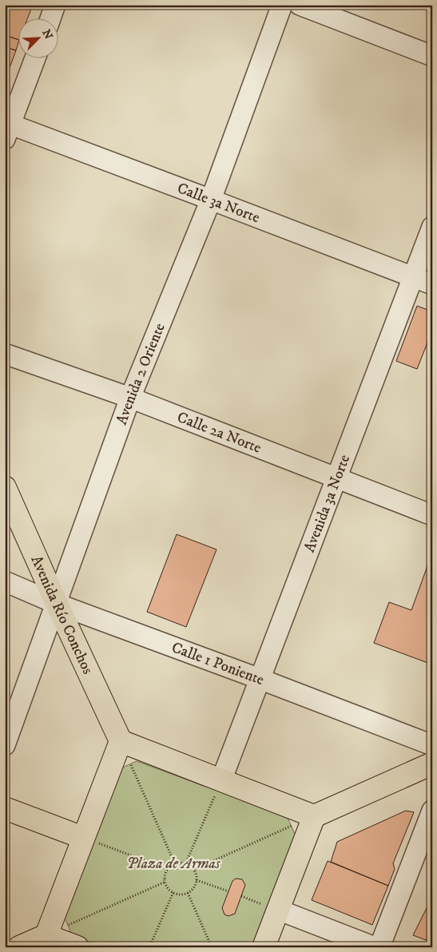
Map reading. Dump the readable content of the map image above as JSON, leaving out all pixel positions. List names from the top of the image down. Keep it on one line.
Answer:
{"streets":{"main road":["Avenida Río Conchos"],"street":["Calle 3a Norte","Avenida 2 Oriente","Calle 2a Norte","Avenida 3a Norte","Calle 1 Poniente"]},"crossings":[["Calle 3a Norte","Avenida 2 Oriente"],["Calle 3a Norte","Avenida 3a Norte"],["Avenida 2 Oriente","Calle 2a Norte"],["Avenida 2 Oriente","Avenida Río Conchos"],["Avenida 2 Oriente","Calle 1 Poniente"],["Calle 2a Norte","Avenida 3a Norte"],["Avenida 3a Norte","Calle 1 Poniente"],["Avenida Río Conchos","Calle 1 Poniente"]],"parks":["Plaza de Armas"],"north":"top right"}
